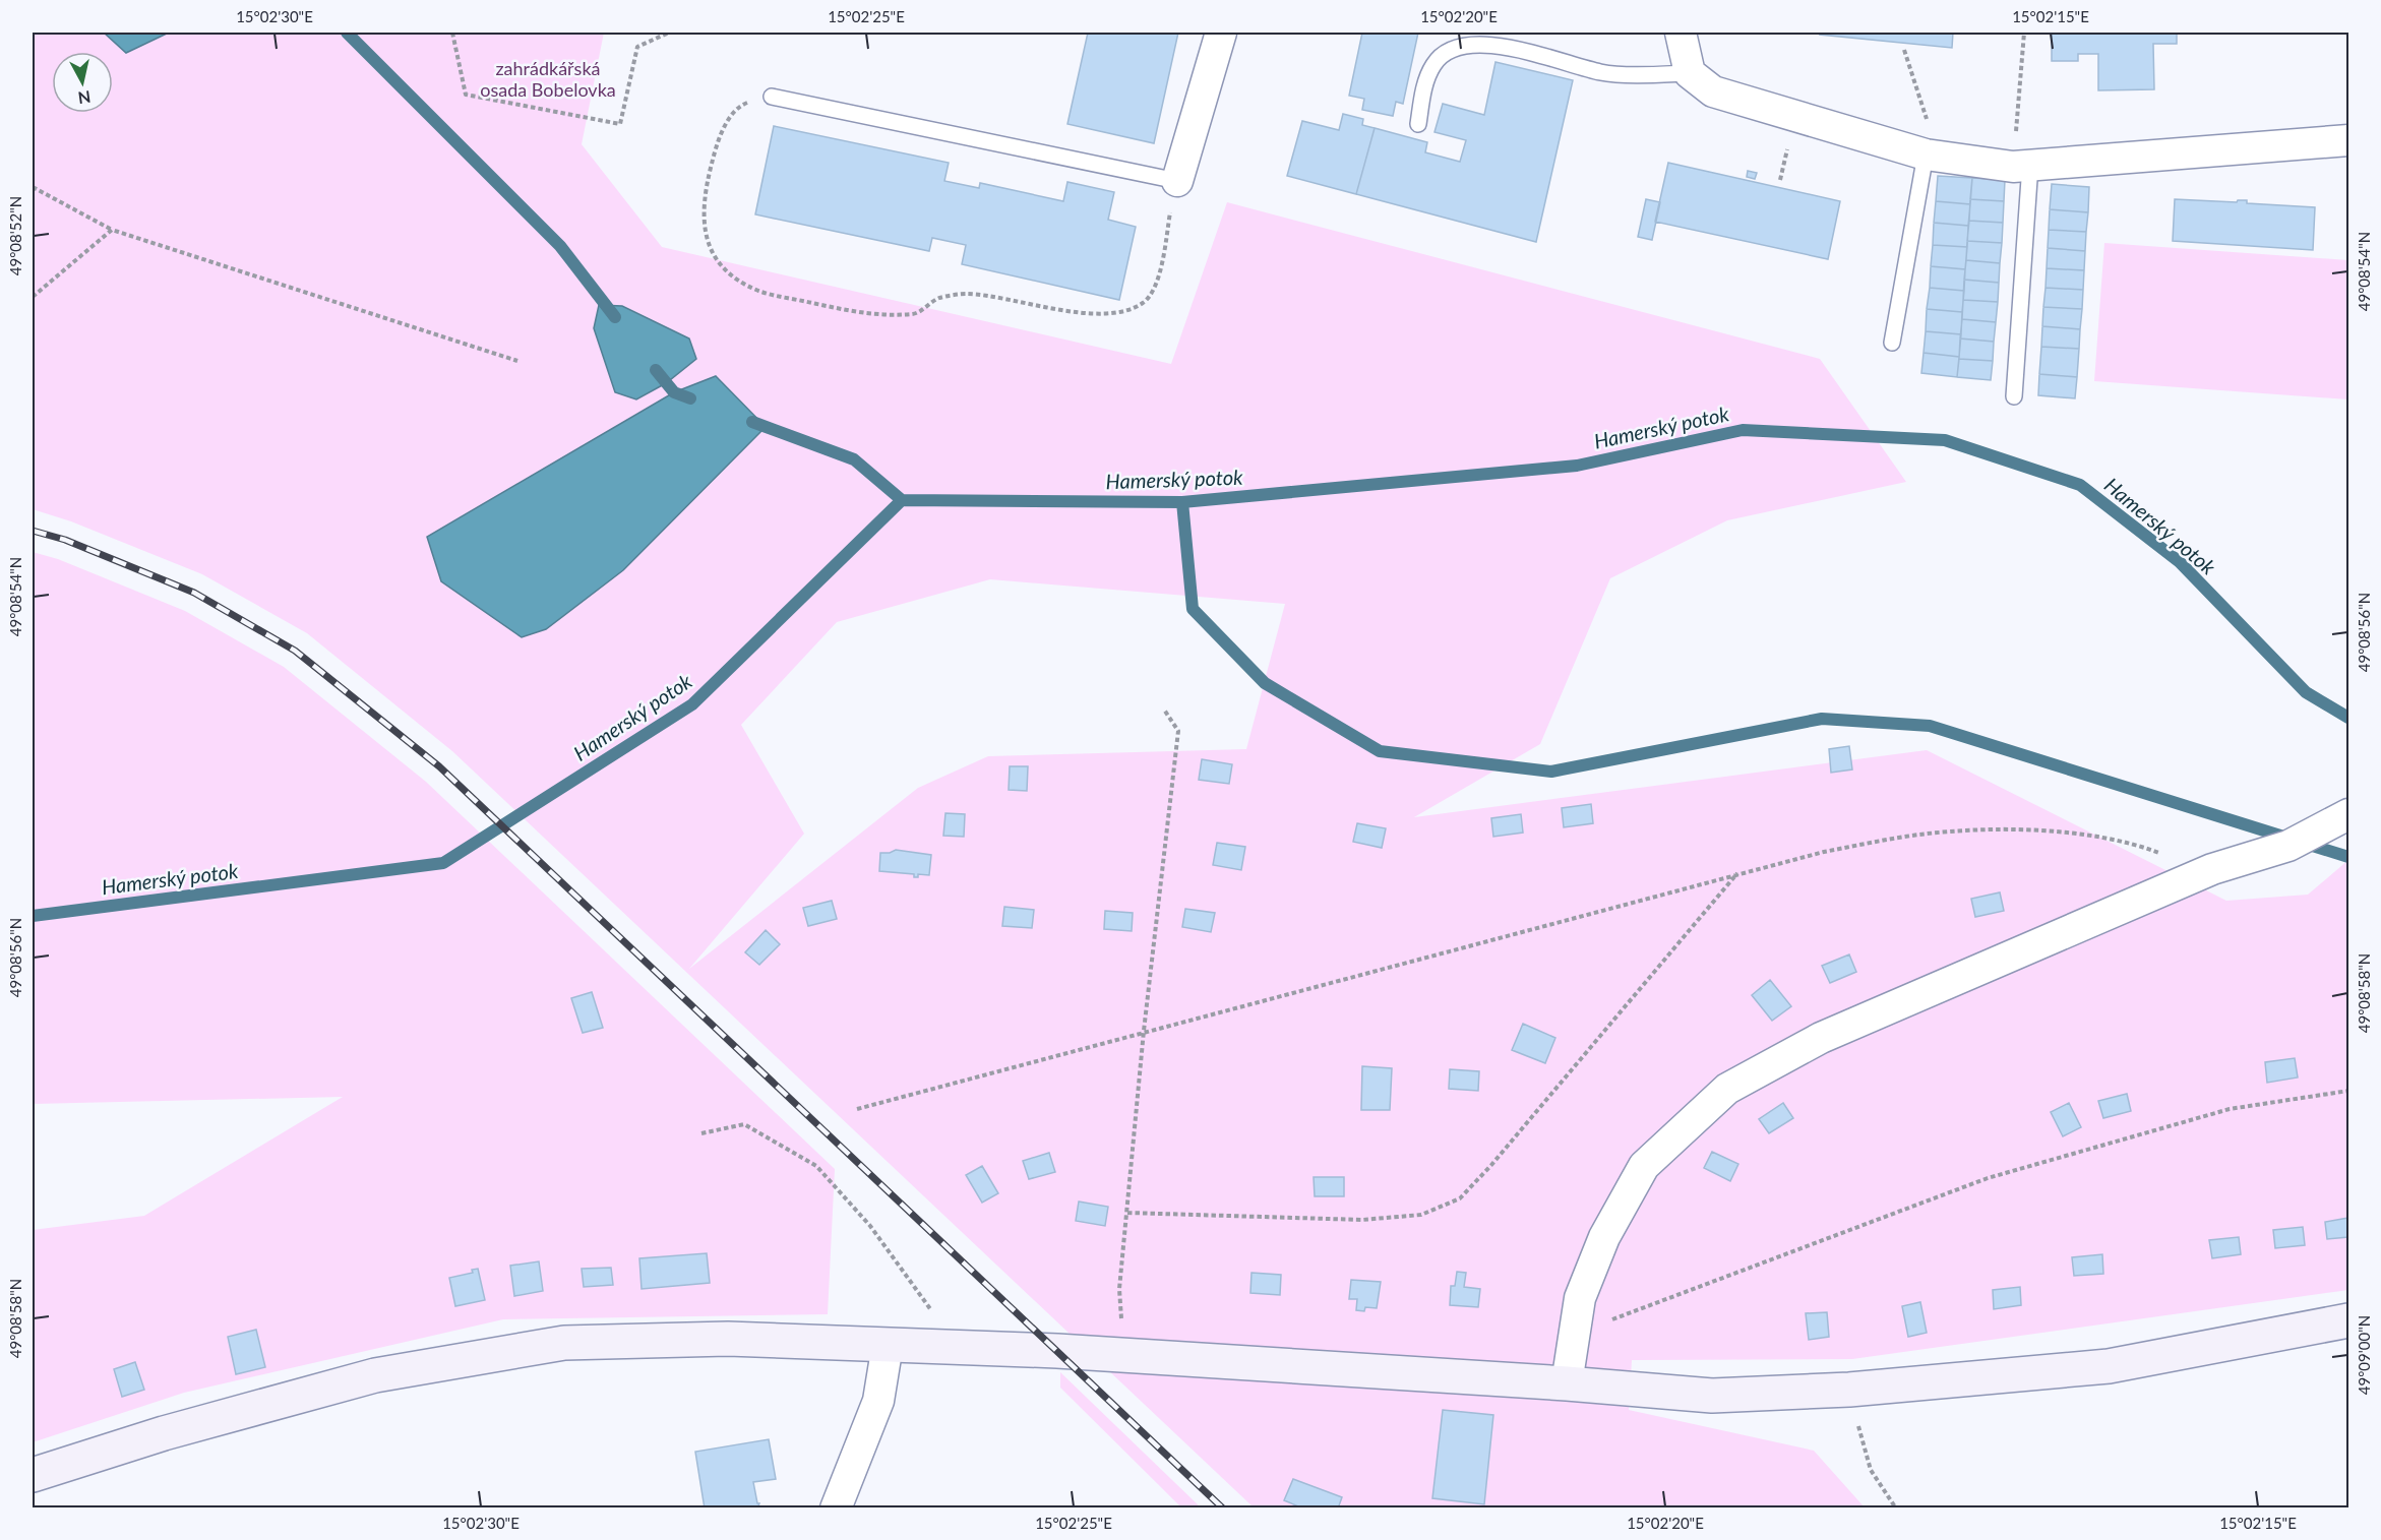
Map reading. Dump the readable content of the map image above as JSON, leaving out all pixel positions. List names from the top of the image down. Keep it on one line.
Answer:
{"water":["Hamerský potok"],"parks":["zahrádkářská osada Bobelovka"],"north":"bottom","coordinates":["15°02'30\"E","15°02'25\"E","15°02'20\"E","15°02'15\"E","49°08'52\"N","49°08'54\"N","49°08'56\"N","49°08'58\"N","49°09'00\"N"]}
